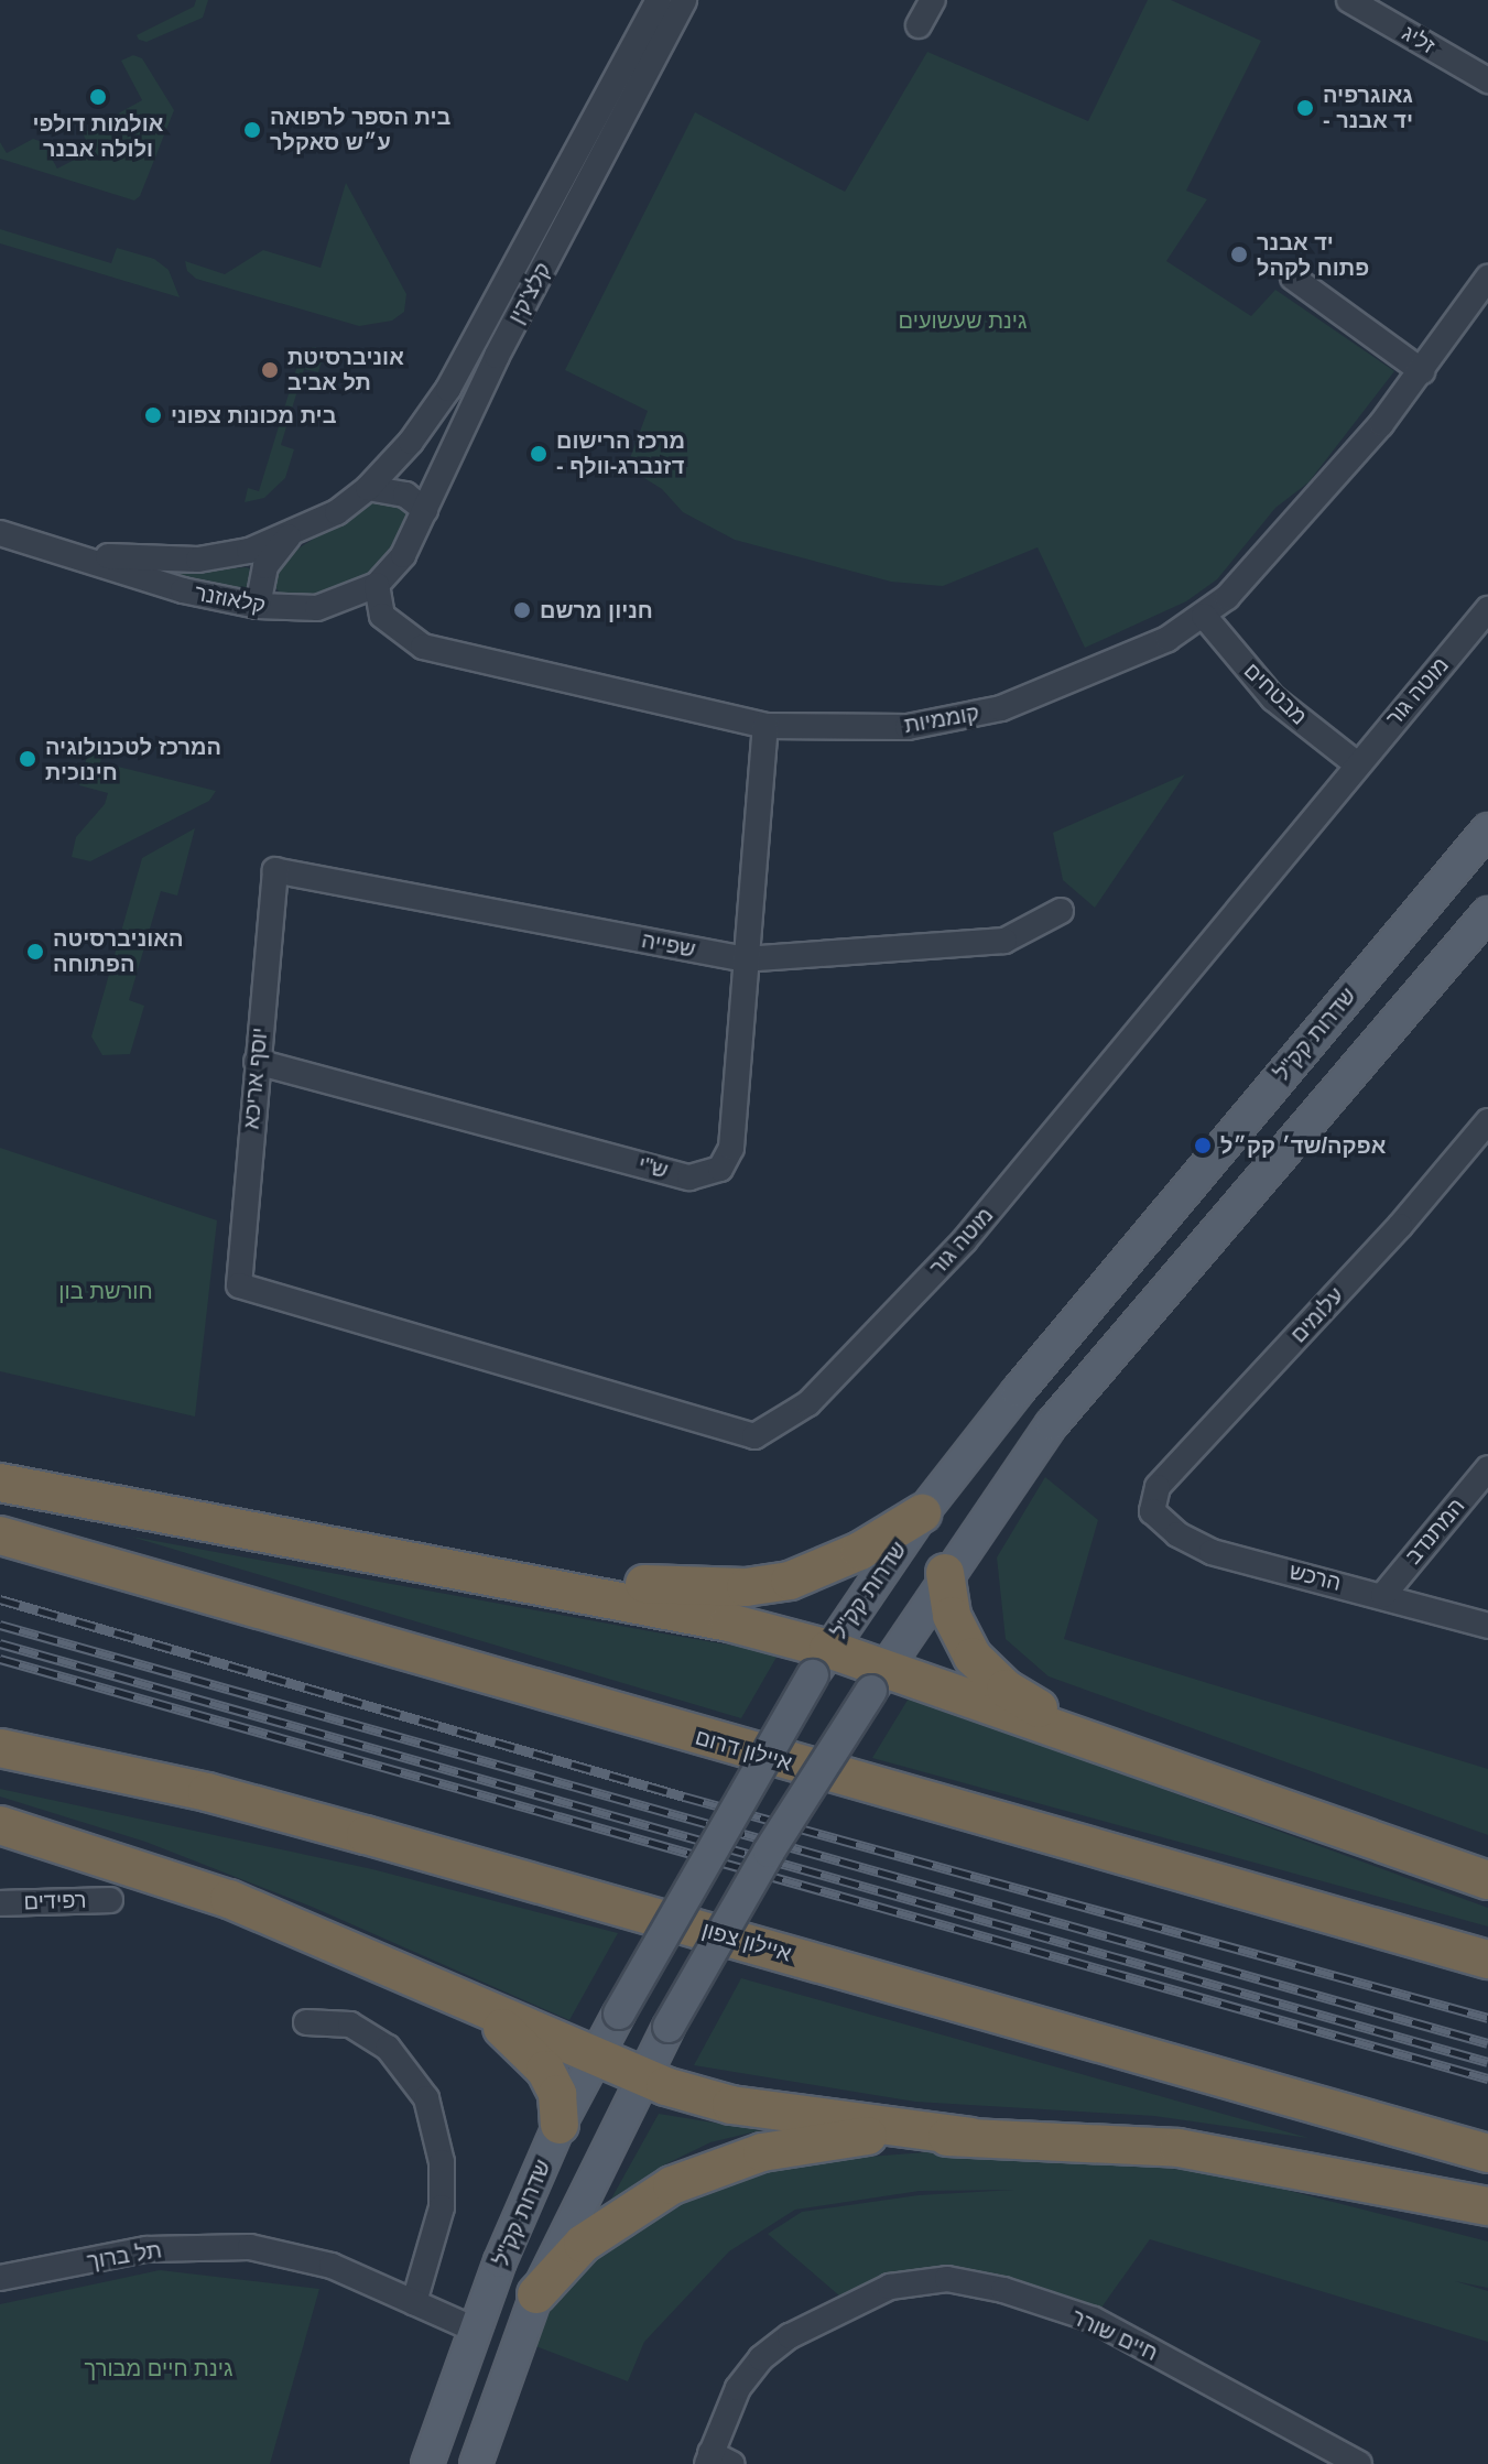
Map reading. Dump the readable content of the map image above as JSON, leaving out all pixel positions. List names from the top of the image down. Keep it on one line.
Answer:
{"streets":{"highway":["איילון דרום","איילון צפון"],"main road":["שדרות קק\"ל"],"street":["זליג","קלצ'קין","קלאוזנר","מוטה גור","מבטחים","קוממיות","שפייה","יוסף אריכא","ש\"י","עלומים","המתנדב","הרכש","רפידים","תל ברוך","חיים שורר"]},"crossings":[["קלצ'קין","קלאוזנר"],["קלצ'קין","קוממיות"],["קלאוזנר","קוממיות"],["מוטה גור","מבטחים"],["מוטה גור","יוסף אריכא"],["מבטחים","קוממיות"],["קוממיות","ש\"י"],["שפייה","יוסף אריכא"],["שפייה","ש\"י"],["שדרות קק\"ל","תל ברוך"],["יוסף אריכא","ש\"י"],["עלומים","הרכש"],["המתנדב","הרכש"]],"parks":["גינת שעשועים","חורשת בון","גינת חיים מבורך"],"places":["אולמות דולפי ולולה אבנר","גאוגרפיה - יד אבנר","בית הספר לרפואה ע״ש סאקלר","יד אבנר פתוח לקהל","אוניברסיטת תל אביב","בית מכונות צפוני","מרכז הרישום - דזנברג-וולף","חניון מרשם","המרכז לטכנולוגיה חינוכית","האוניברסיטה הפתוחה","אפקה/שד׳ קק״ל"]}
